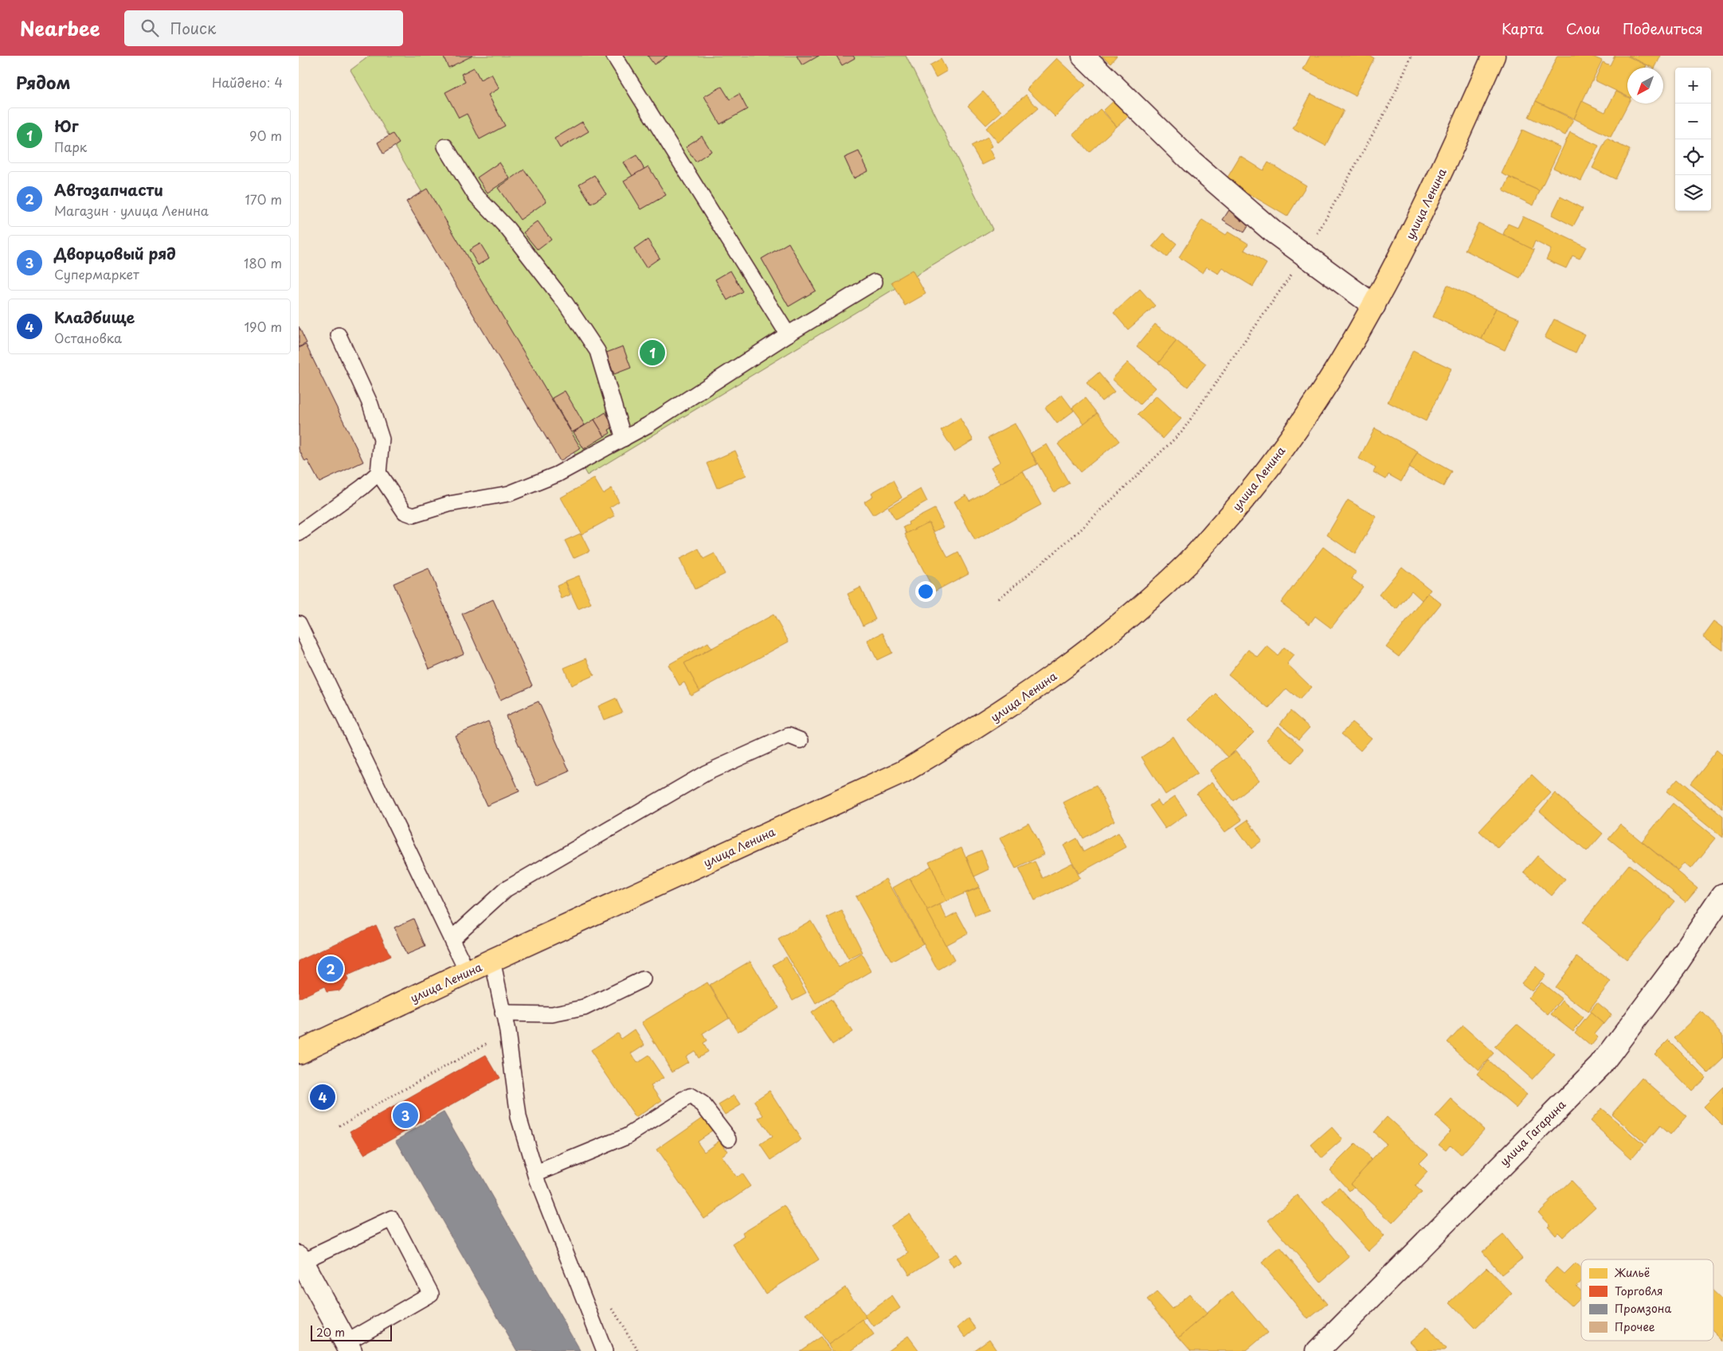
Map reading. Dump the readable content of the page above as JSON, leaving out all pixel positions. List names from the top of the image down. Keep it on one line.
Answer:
{"streets":{"main road":["улица Ленина"],"street":["улица Гагарина"]},"legend":["Жильё","Торговля","Промзона","Прочее"],"scale_bar":"20 m","north":"bottom left","page":{"header":"Nearbee","search":"Поиск","nav":["Карта","Слои","Поделиться"],"heading":["Рядом","Найдено: 4"],"map_buttons":["+","−"],"list":[{"mark":"1","name":"Юг","note":"Парк","value":"90 m"},{"mark":"2","name":"Автозапчасти","note":"Магазин · улица Ленина","value":"170 m"},{"mark":"3","name":"Дворцовый ряд","note":"Супермаркет","value":"180 m"},{"mark":"4","name":"Кладбище","note":"Остановка","value":"190 m"}],"pins":["1","2","4","3"],"scale":"20 m"}}
